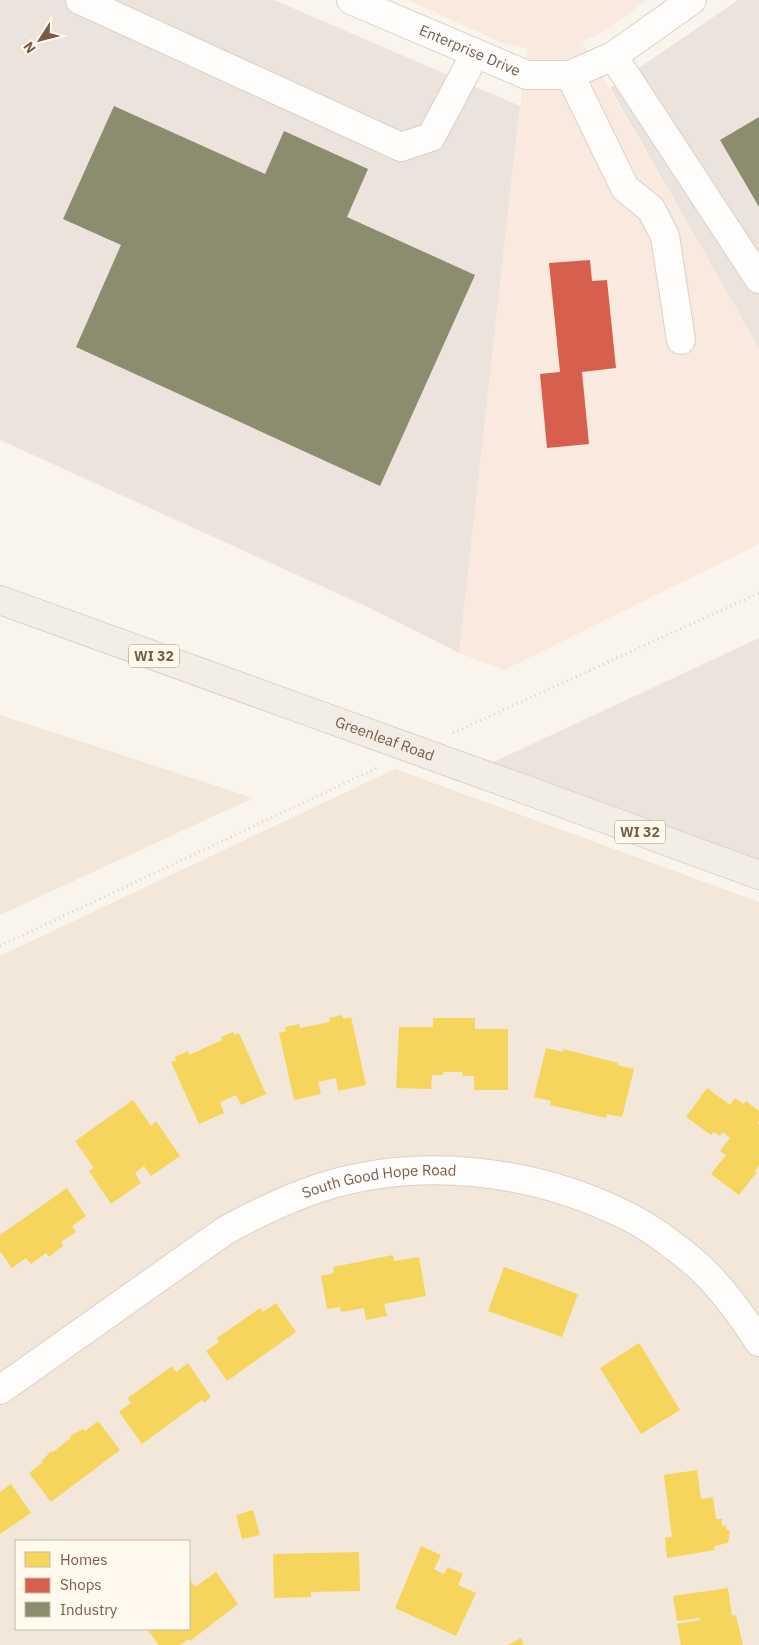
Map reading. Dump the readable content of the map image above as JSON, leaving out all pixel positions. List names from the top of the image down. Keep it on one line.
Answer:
{"streets":{"main road":["WI 32","Greenleaf Road"],"street":["Enterprise Drive","South Good Hope Road"]},"legend":["Homes","Shops","Industry"],"north":"bottom left"}
